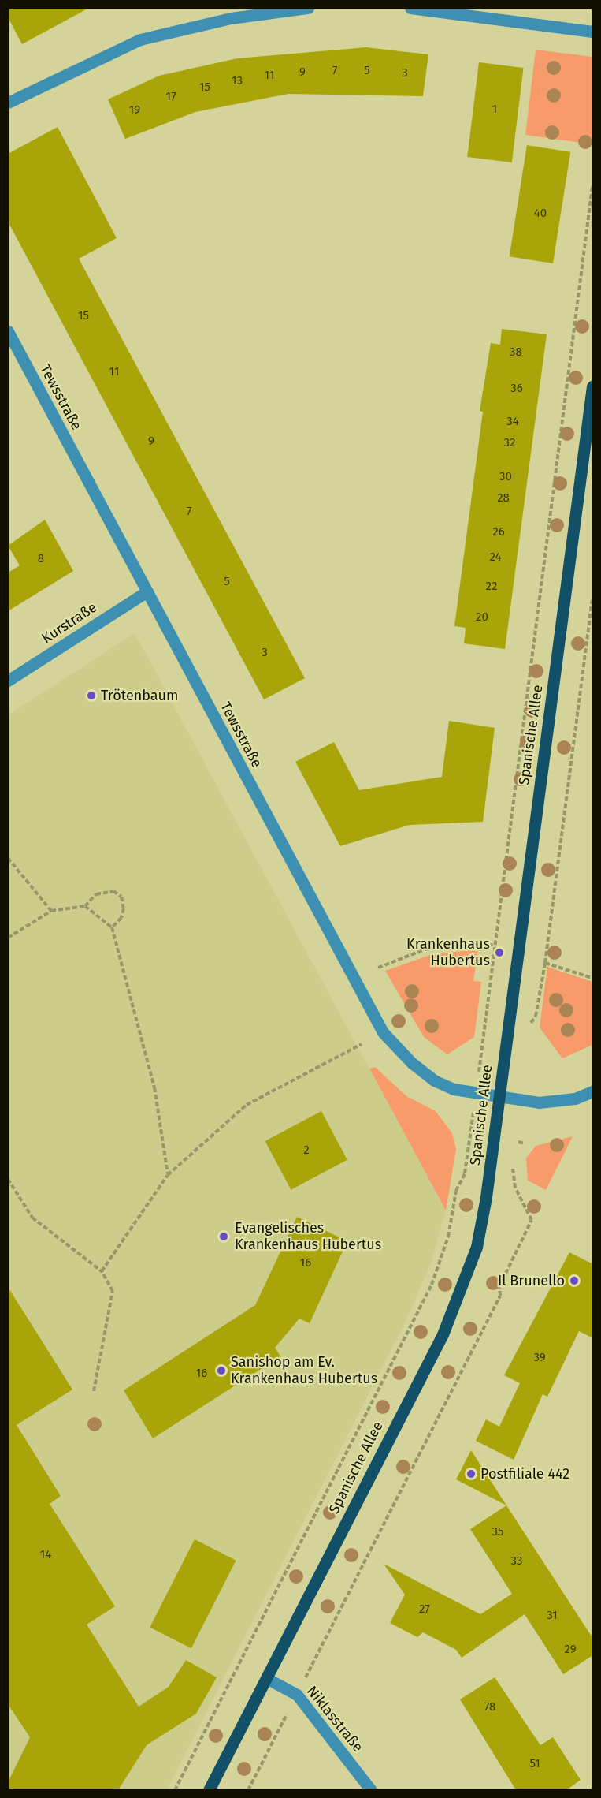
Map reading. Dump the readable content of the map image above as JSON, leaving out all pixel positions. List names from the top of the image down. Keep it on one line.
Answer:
{"streets":{"main road":["Spanische Allee"],"street":["Tewsstraße","Kurstraße","Niklasstraße"]},"crossings":[["Tewsstraße","Kurstraße"],["Tewsstraße","Spanische Allee"],["Spanische Allee","Niklasstraße"]],"places":["Trötenbaum","Krankenhaus Hubertus","Evangelisches Krankenhaus Hubertus","Il Brunello","Sanishop am Ev. Krankenhaus Hubertus","Postfiliale 442"],"house_numbers":["7","5","9","3","11","13","15","17","1","19","40","15","38","11","36","34","9","32","30","28","7","26","24","8","5","22","20","3","2","16","39","16","35","14","33","27","31","29","78","51"]}
